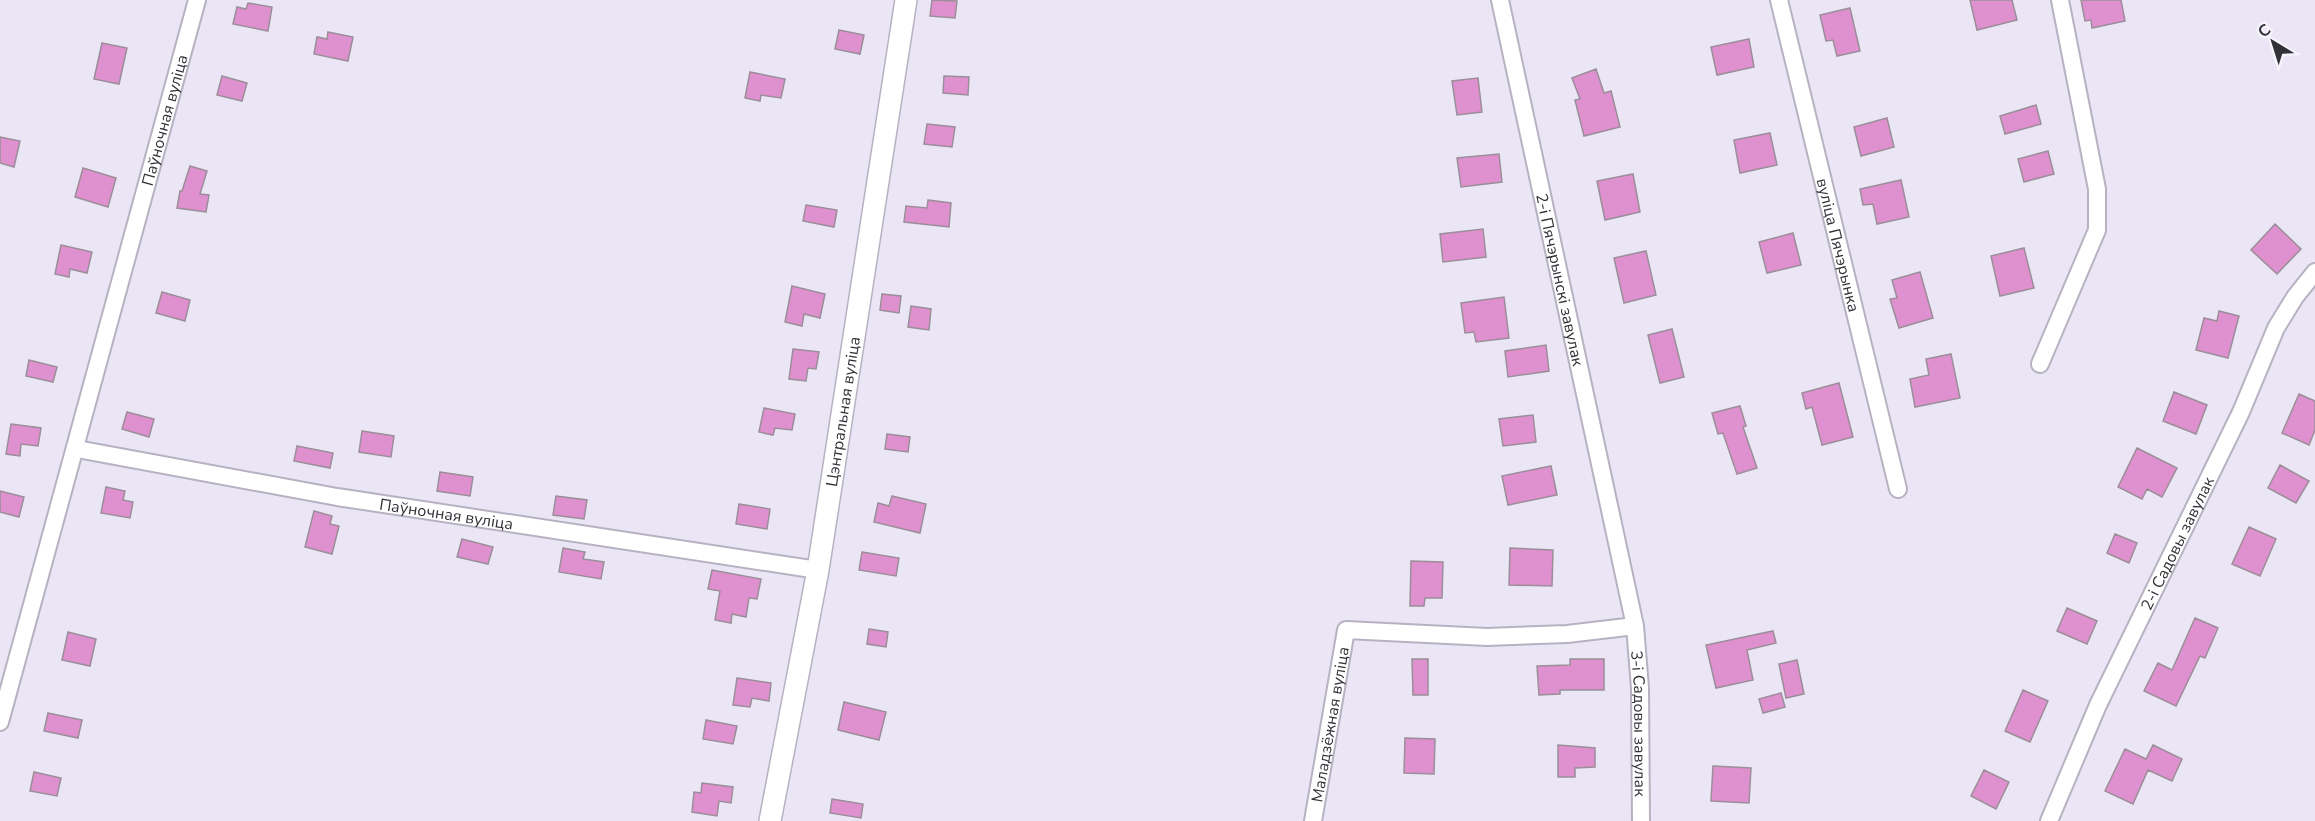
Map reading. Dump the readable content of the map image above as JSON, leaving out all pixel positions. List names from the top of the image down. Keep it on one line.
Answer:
{"streets":{"street":["Паўночная вуліца","вуліца Пячэрынка","2-і Пячэрынскі завулак","Цэнтральная вуліца","2-і Садовы завулак","3-і Садовы завулак","Маладзёжная вуліца"]},"crossings":[["Паўночная вуліца","Цэнтральная вуліца"],["2-і Пячэрынскі завулак","3-і Садовы завулак"],["2-і Пячэрынскі завулак","Маладзёжная вуліца"],["3-і Садовы завулак","Маладзёжная вуліца"]],"north":"top left"}
